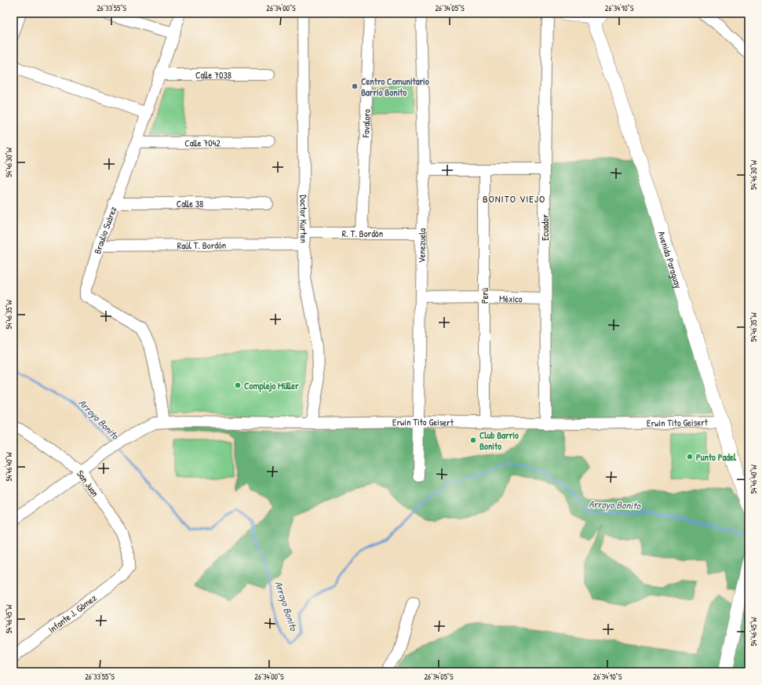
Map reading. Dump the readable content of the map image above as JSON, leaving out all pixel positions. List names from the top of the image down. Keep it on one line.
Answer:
{"streets":{"main road":["Avenida Paraguay"],"street":["Calle 7038","Favaloro","Calle 7042","Calle 38","Doctor Kurten","Ecuador","Braulio Suárez","R. T. Bordón","Raúl T. Bordón","Venezuela","Perú","México","Erwin Tito Geisert","San Juan","Infante J. Gòmez"]},"crossings":[["Calle 7038","Braulio Suárez"],["Favaloro","R. T. Bordón"],["Calle 7042","Braulio Suárez"],["Calle 38","Braulio Suárez"],["Doctor Kurten","R. T. Bordón"],["Doctor Kurten","Raúl T. Bordón"],["Doctor Kurten","Erwin Tito Geisert"],["Ecuador","México"],["Ecuador","Erwin Tito Geisert"],["Braulio Suárez","Raúl T. Bordón"],["Braulio Suárez","Erwin Tito Geisert"],["R. T. Bordón","Venezuela"],["Venezuela","México"],["Venezuela","Erwin Tito Geisert"],["Avenida Paraguay","Erwin Tito Geisert"],["Perú","México"],["Perú","Erwin Tito Geisert"],["Erwin Tito Geisert","San Juan"],["San Juan","Infante J. Gòmez"]],"districts":["BONITO VIEJO"],"water":["Arroyo Bonito"],"places":["Centro Comunitario Barrio Bonito","Complejo Müller","Club Barrio Bonito","Punto Padel"],"coordinates":["26°33'55\"S","26°34'00\"S","26°34'05\"S","26°34'10\"S","54°46'30\"W","54°46'35\"W","54°46'40\"W","54°46'45\"W"]}
